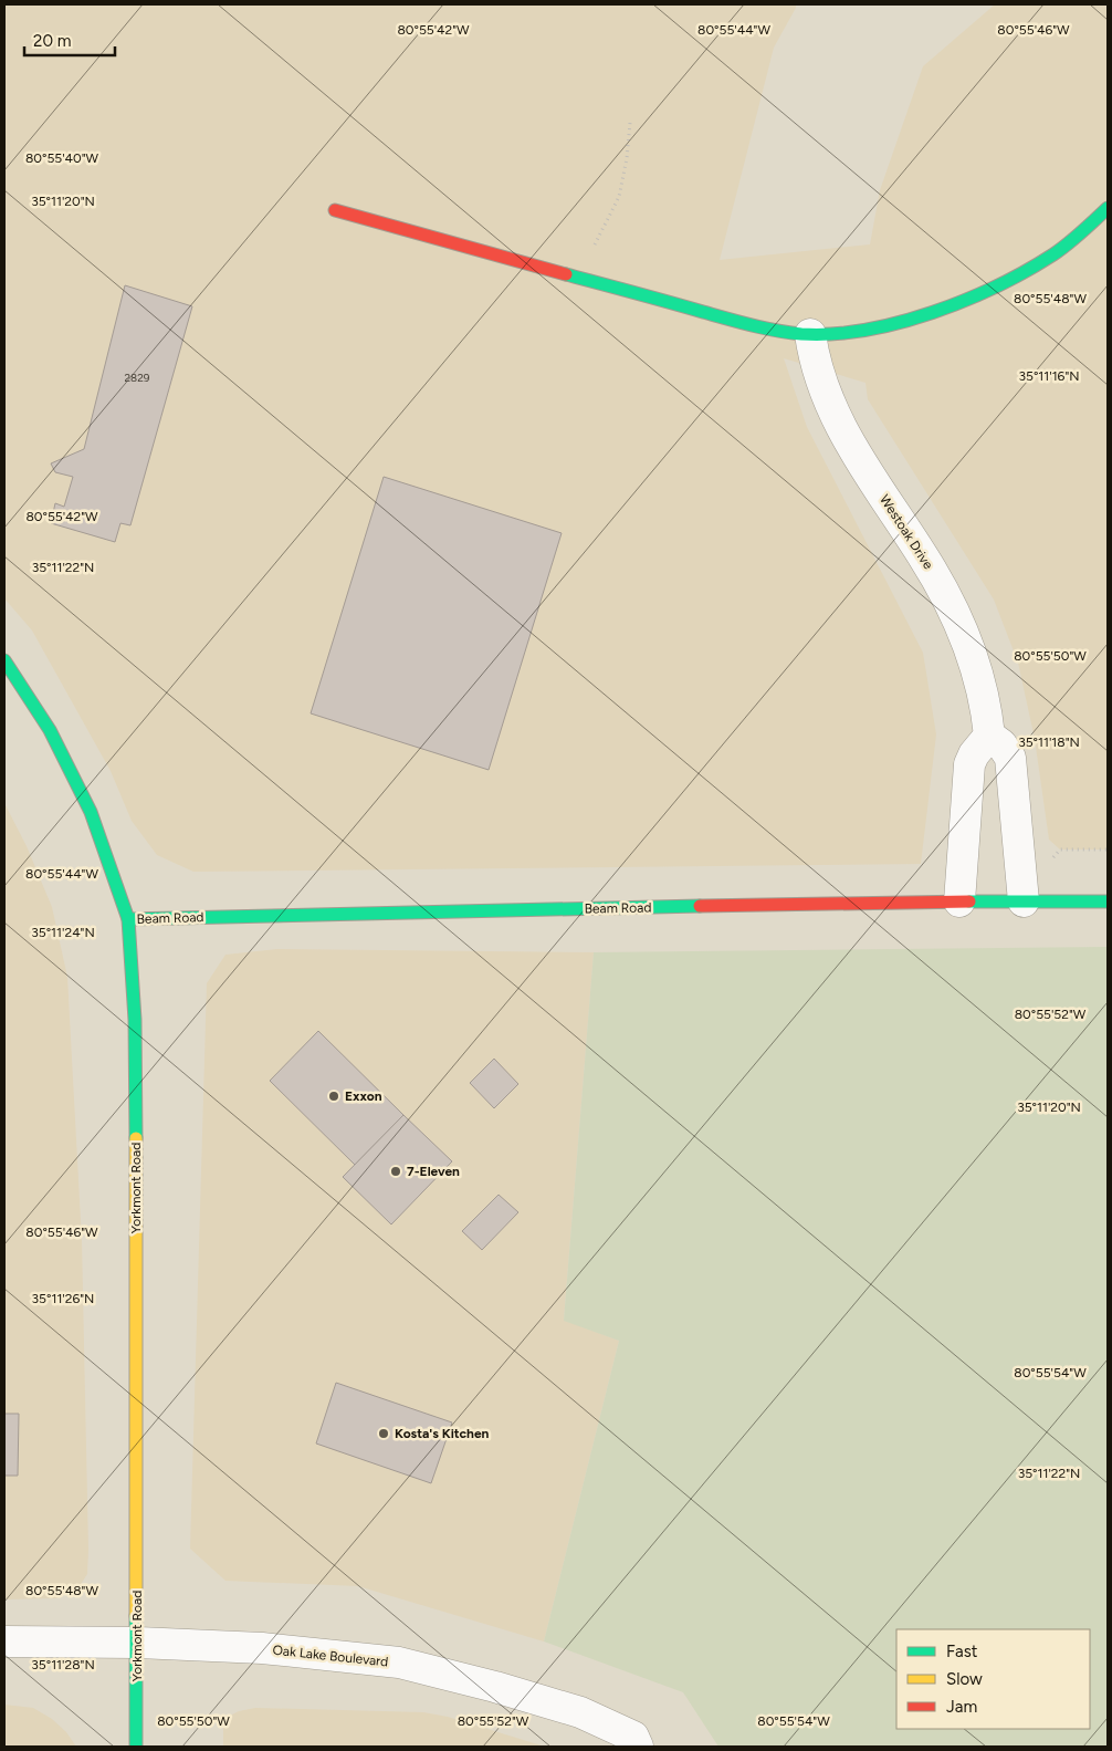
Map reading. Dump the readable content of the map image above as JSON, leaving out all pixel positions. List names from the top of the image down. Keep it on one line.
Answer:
{"streets":{"street":["Westoak Drive","Beam Road","Yorkmont Road","Oak Lake Boulevard"]},"crossings":[["Beam Road","Yorkmont Road"],["Yorkmont Road","Oak Lake Boulevard"]],"places":["Exxon","7-Eleven","Kosta's Kitchen"],"house_numbers":["2829"],"legend":["Fast","Slow","Jam"],"scale_bar":"20 m","coordinates":["80°55'42\"W","80°55'44\"W","80°55'46\"W","80°55'40\"W","35°11'20\"N","80°55'48\"W","35°11'16\"N","35°11'22\"N","80°55'50\"W","35°11'18\"N","35°11'24\"N","80°55'52\"W","35°11'26\"N","80°55'54\"W","35°11'28\"N"]}
